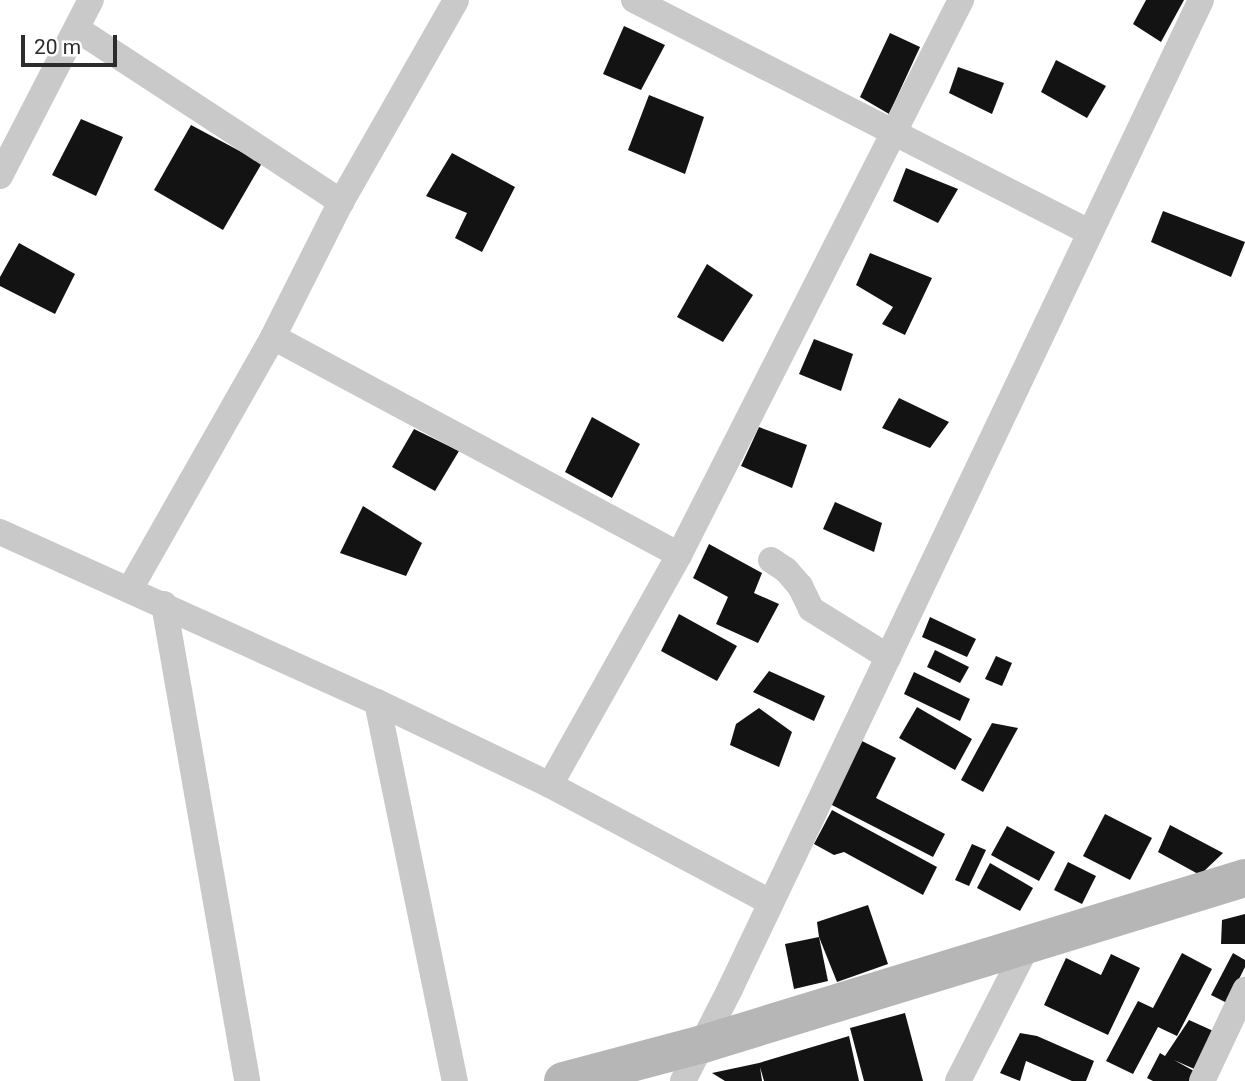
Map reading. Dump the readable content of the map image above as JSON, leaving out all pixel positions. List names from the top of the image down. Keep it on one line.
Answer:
{"scale_bar":"20 m"}
